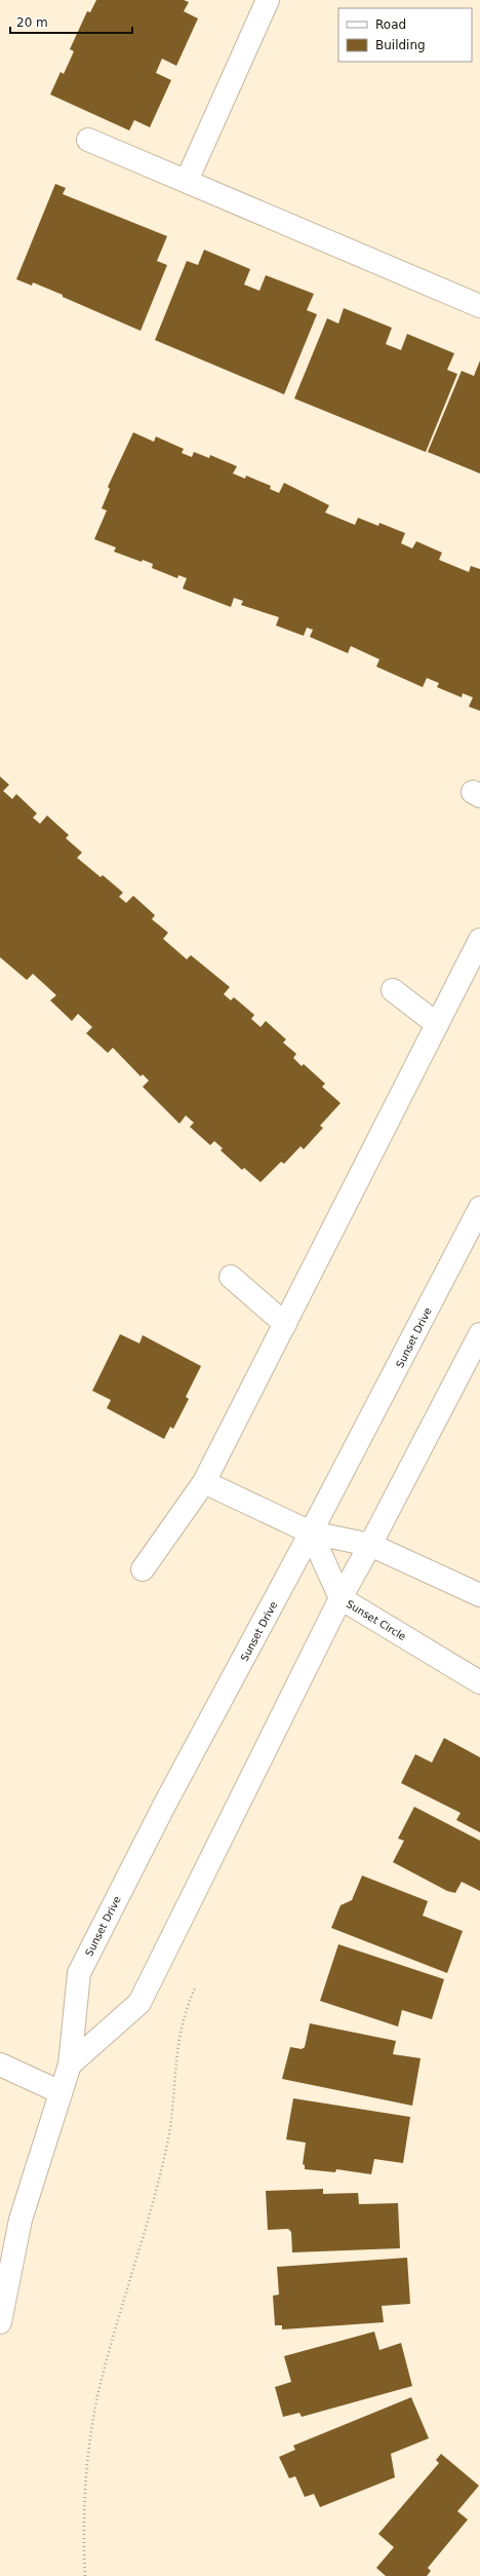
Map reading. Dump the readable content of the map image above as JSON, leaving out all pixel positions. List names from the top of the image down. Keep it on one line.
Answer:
{"streets":{"street":["Sunset Drive","Sunset Circle"]},"crossings":[["Sunset Drive","Sunset Circle"]],"legend":["Road","Building"],"scale_bar":"20 m"}
